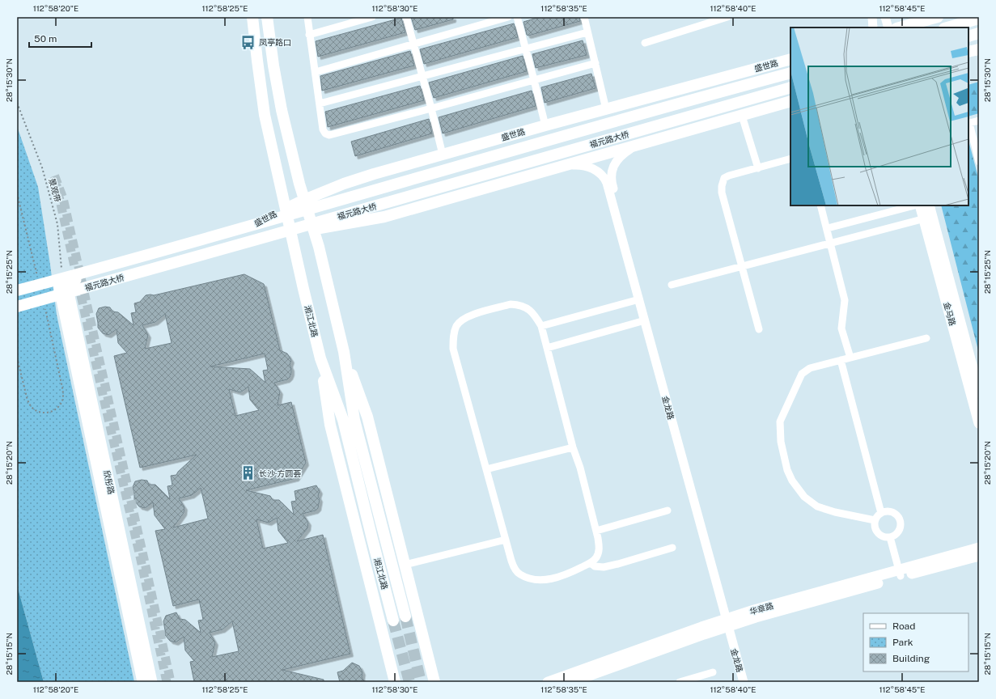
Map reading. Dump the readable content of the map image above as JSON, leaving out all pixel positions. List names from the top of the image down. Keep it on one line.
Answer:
{"streets":{"main road":["盛世路","福元路大桥","金马路","湘江北路","欣彤路","华章路"],"street":["金龙路"],"path":["景观带"]},"crossings":[["盛世路","湘江北路"],["盛世路","金龙路"],["景观带","欣彤路"],["金龙路","华章路"]],"places":{"bus stop":["凤亭路口"],"building":["长沙·方圆荟"]},"legend":["Road","Park","Building"],"scale_bar":"50 m","coordinates":["112°58'20\"E","112°58'25\"E","112°58'30\"E","112°58'35\"E","112°58'40\"E","112°58'45\"E","28°15'30\"N","28°15'25\"N","28°15'20\"N","28°15'15\"N"]}
